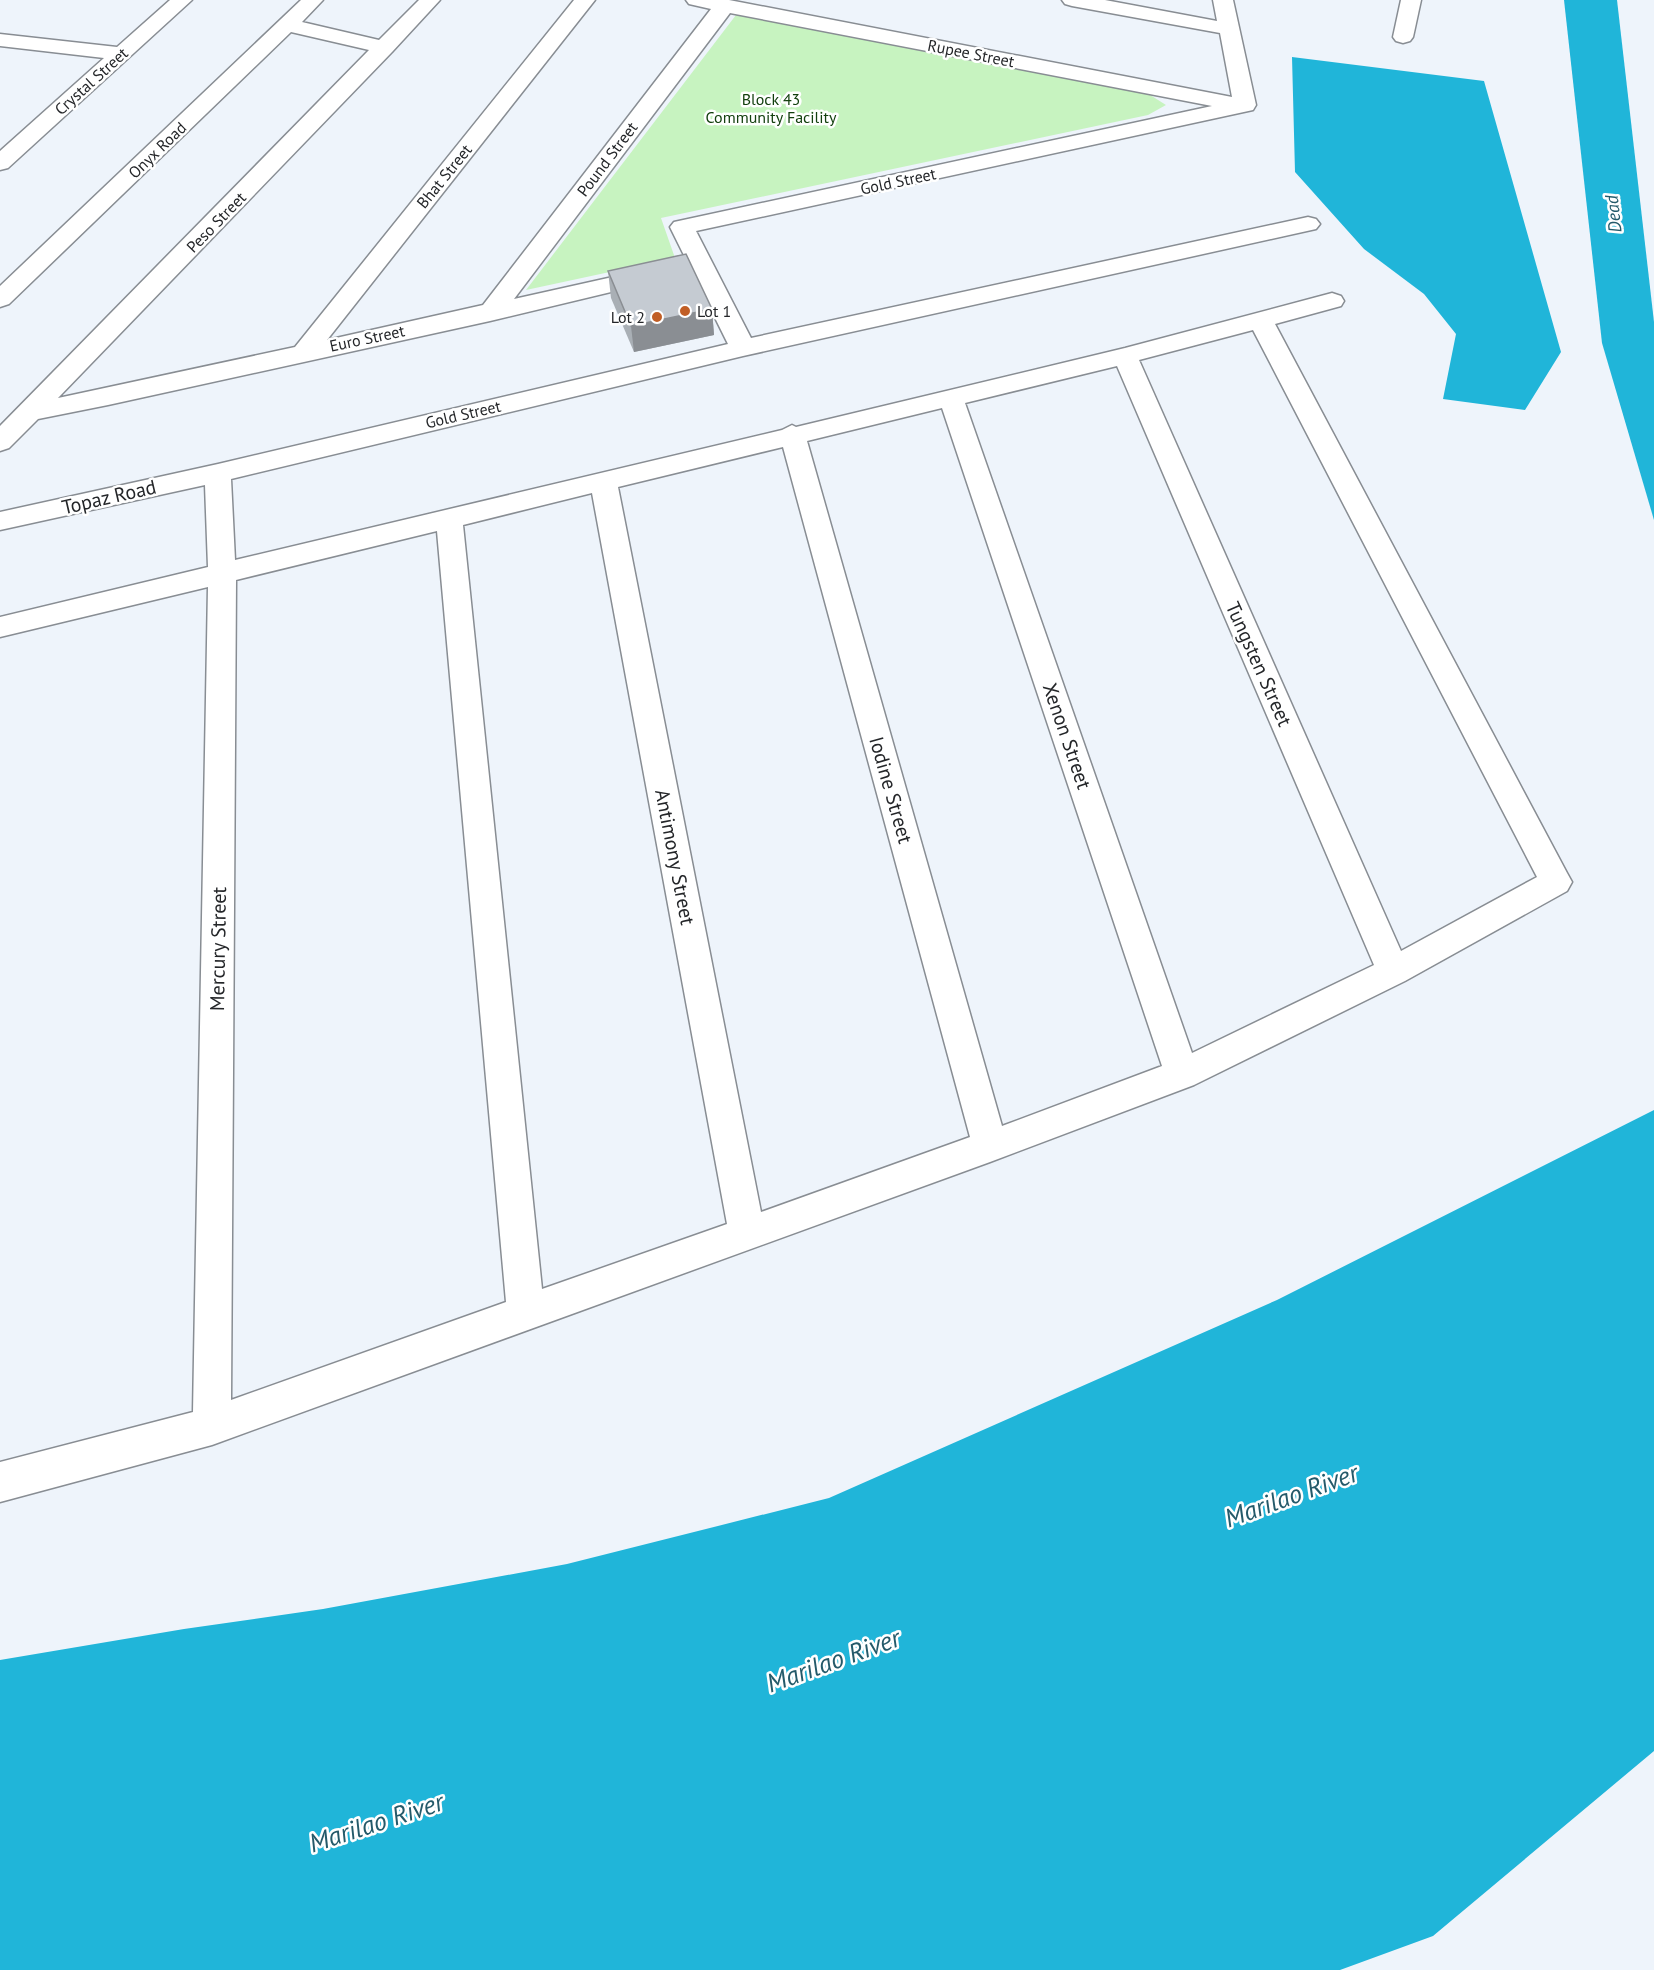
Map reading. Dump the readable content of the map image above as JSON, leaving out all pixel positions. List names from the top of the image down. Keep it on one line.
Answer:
{"streets":{"street":["Rupee Street","Crystal Street","Onyx Road","Pound Street","Bhat Street","Gold Street","Peso Street","Euro Street","Topaz Road","Tungsten Street","Xenon Street","Iodine Street","Antimony Street","Mercury Street"]},"crossings":[["Rupee Street","Pound Street"],["Rupee Street","Gold Street"],["Pound Street","Euro Street"],["Bhat Street","Euro Street"],["Gold Street","Euro Street"],["Gold Street","Topaz Road"],["Gold Street","Mercury Street"],["Peso Street","Euro Street"],["Topaz Road","Mercury Street"]],"water":["Dead","Marilao River"],"parks":["Block 43 Community Facility"],"places":["Lot 1","Lot 2"]}
